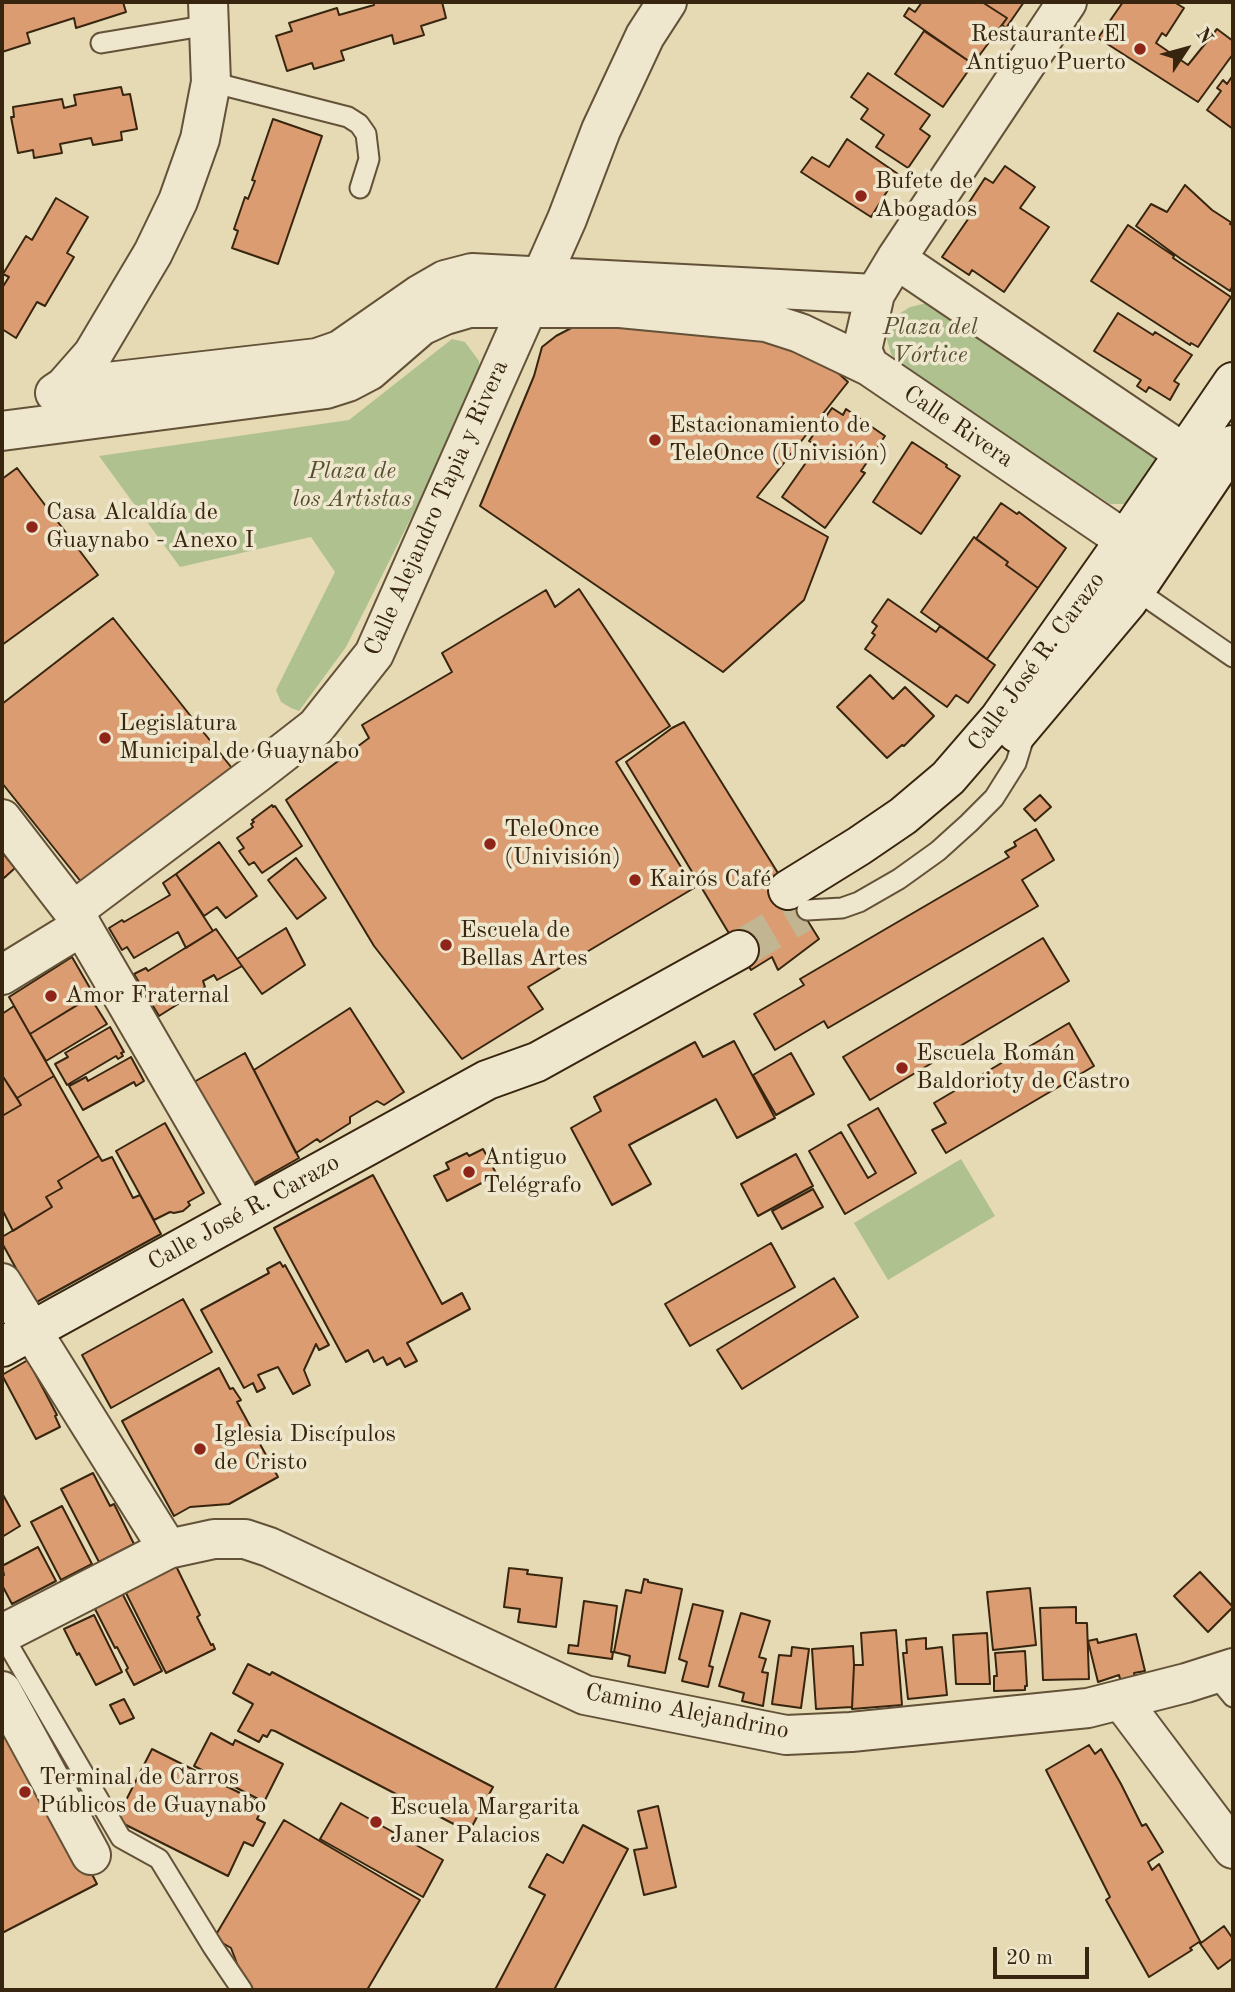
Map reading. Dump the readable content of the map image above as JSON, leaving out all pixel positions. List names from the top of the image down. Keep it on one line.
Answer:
{"streets":{"street":["Calle Rivera","Calle Alejandro Tapia y Rivera","Calle José R. Carazo","Camino Alejandrino"]},"crossings":[["Calle Rivera","Calle Alejandro Tapia y Rivera"],["Calle Rivera","Calle José R. Carazo"]],"parks":["Plaza del Vórtice","Plaza de los Artistas"],"places":["Restaurante El Antiguo Puerto","Bufete de Abogados","Estacionamiento de TeleOnce (Univisión)","Casa Alcaldía de Guaynabo - Anexo I","Legislatura Municipal de Guaynabo","TeleOnce (Univisión)","Kairós Café","Escuela de Bellas Artes","Amor Fraternal","Escuela Román Baldorioty de Castro","Antiguo Telégrafo","Iglesia Discípulos de Cristo","Terminal de Carros Públicos de Guaynabo","Escuela Margarita Janer Palacios"],"scale_bar":"20 m","north":"top right"}
